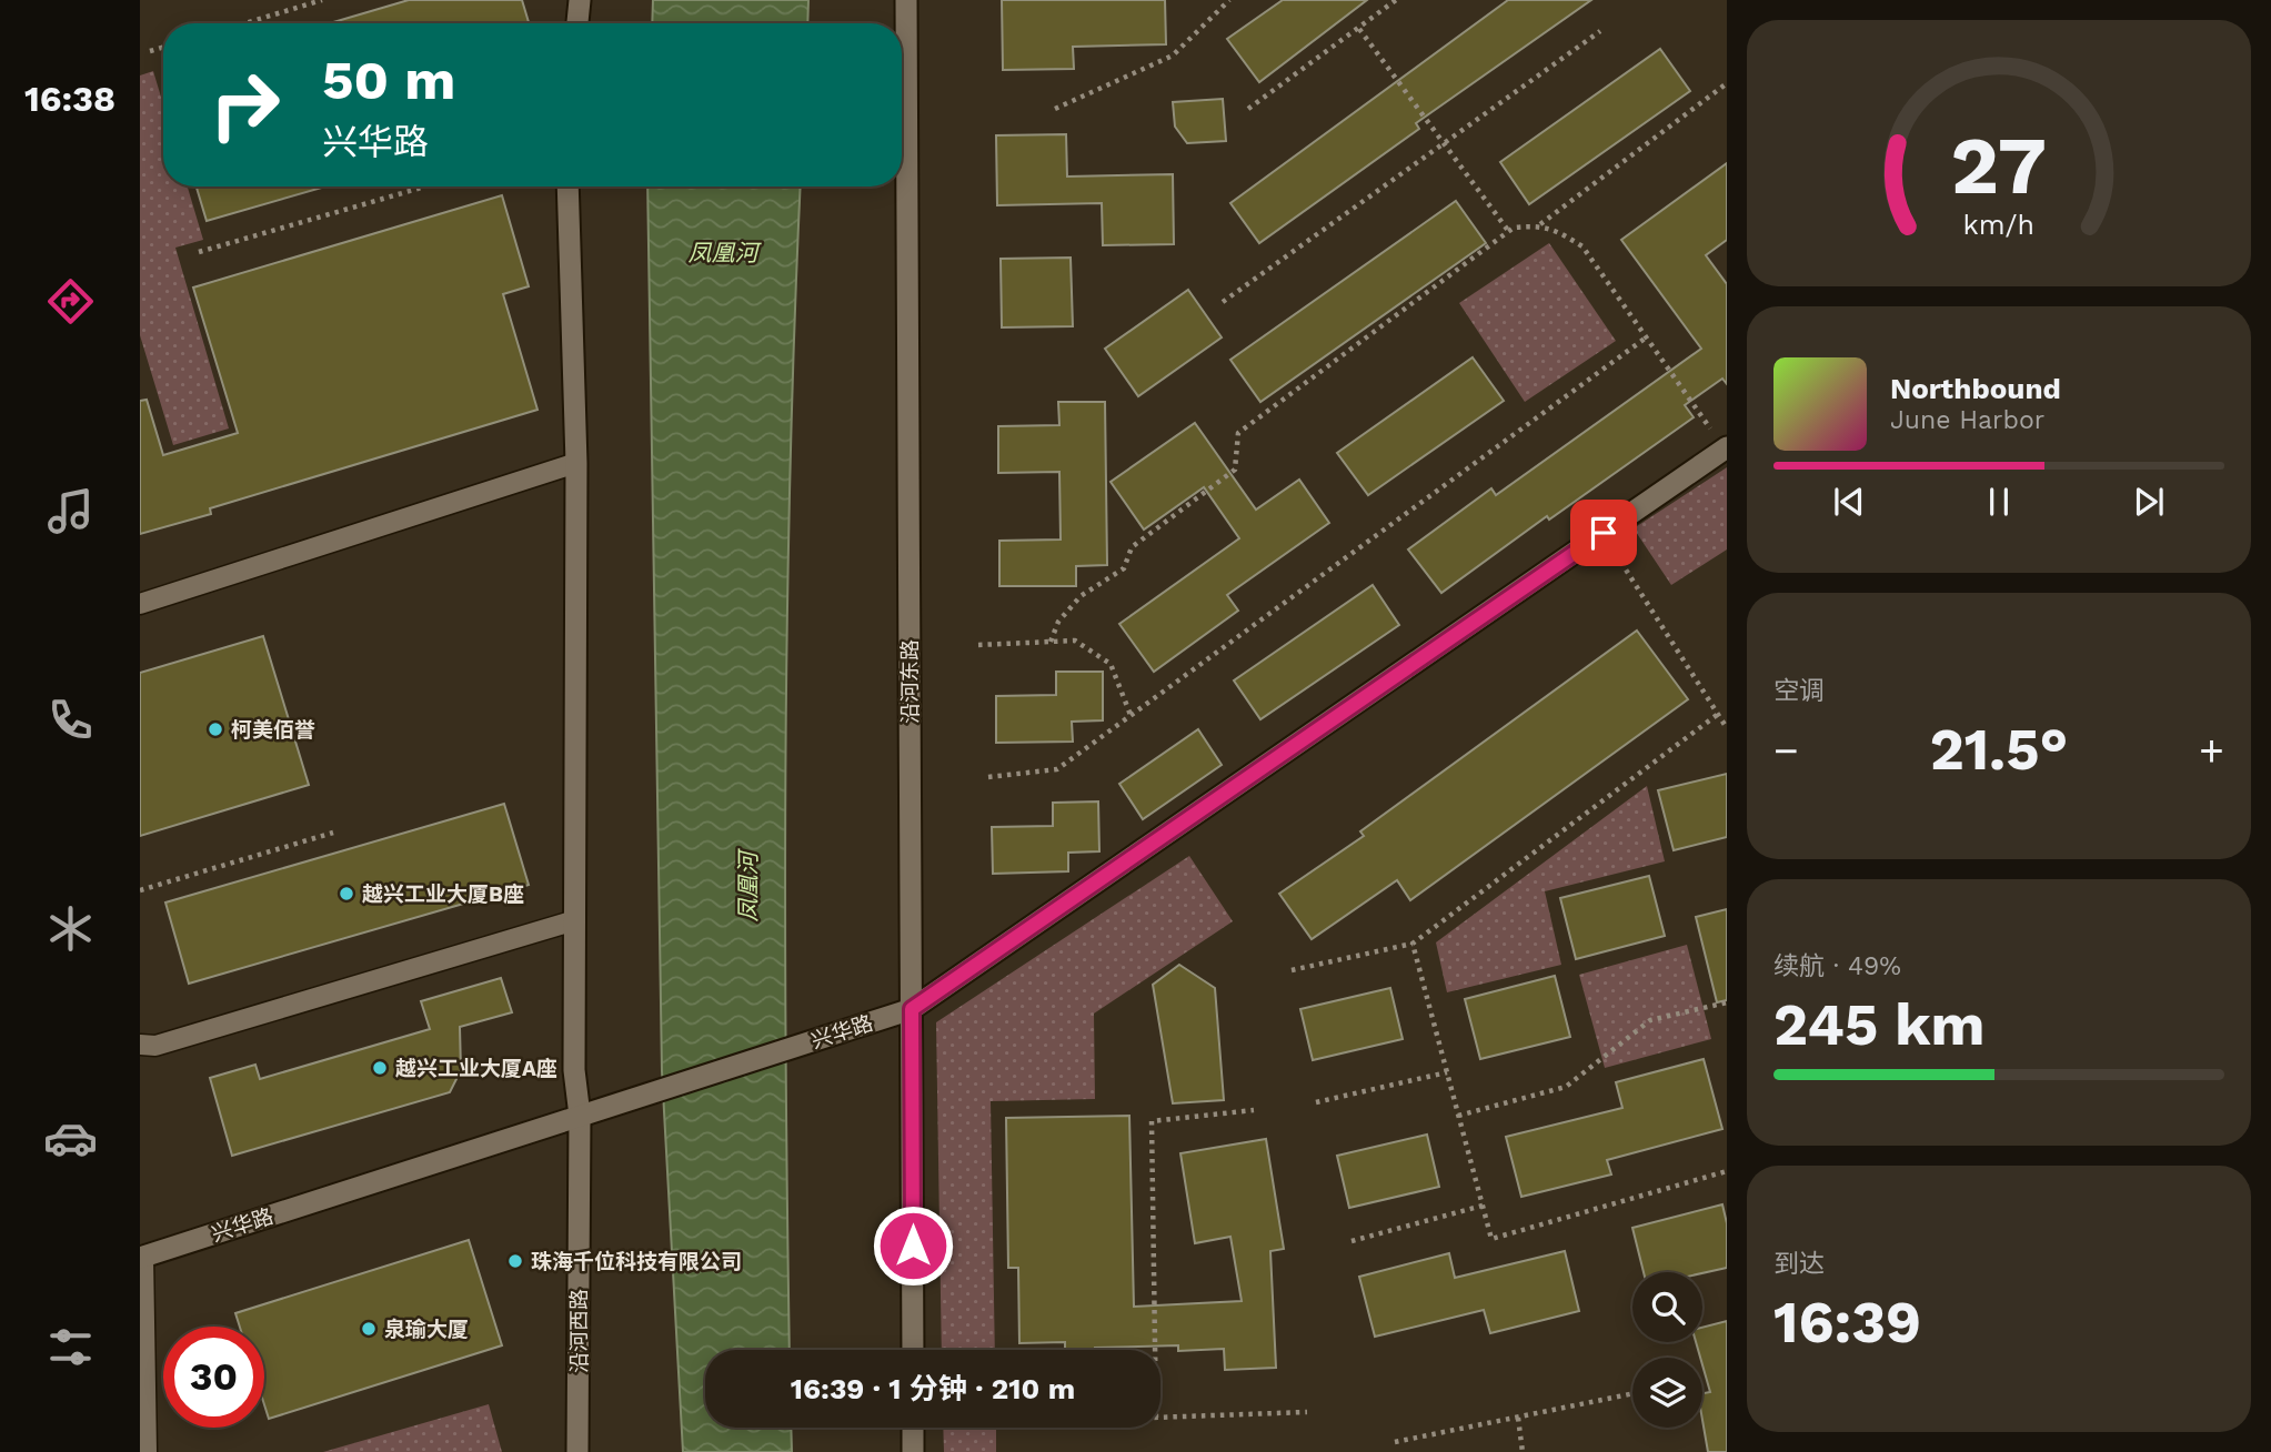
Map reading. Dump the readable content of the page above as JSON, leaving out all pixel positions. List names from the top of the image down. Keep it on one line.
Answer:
{"streets":{"street":["沿河东路","兴华路","沿河西路"]},"crossings":[["沿河东路","兴华路"],["兴华路","沿河西路"]],"water":["凤凰河"],"places":["柯美佰誉","越兴工业大厦B座","越兴工业大厦A座","珠海千位科技有限公司","泉瑜大厦"],"page":{"tabs":"16:38","turn":["50 m","兴华路"],"song":["Northbound","June Harbor"],"tile":["空调",["续航 · 49%","245 km"],["到达","16:39"]],"heat":["−","21.5°","+"],"limit":"30","trip":"16:39 · 1 分钟 · 210 m","gauge":["27","km/h"]}}
